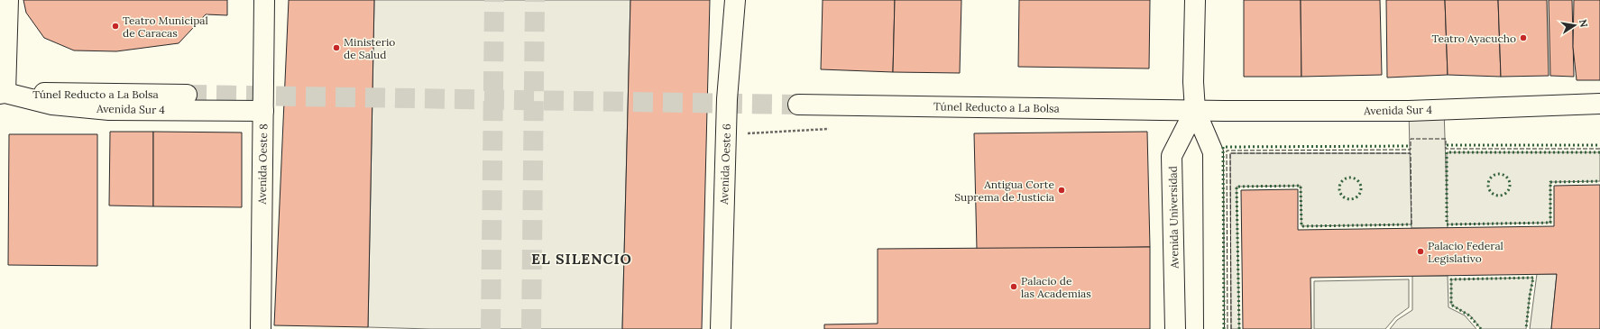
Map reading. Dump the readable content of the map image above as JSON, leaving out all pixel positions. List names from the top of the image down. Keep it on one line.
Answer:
{"streets":{"street":["Túnel Reducto a La Bolsa","Avenida Sur 4","Avenida Oeste 8","Avenida Oeste 6","Avenida Universidad"]},"crossings":[["Túnel Reducto a La Bolsa","Avenida Sur 4"],["Túnel Reducto a La Bolsa","Avenida Universidad"],["Avenida Sur 4","Avenida Oeste 8"],["Avenida Sur 4","Avenida Universidad"]],"districts":["EL SILENCIO"],"places":["Teatro Municipal de Caracas","Teatro Ayacucho","Ministerio de Salud","Antigua Corte Suprema de Justicia","Palacio Federal Legislativo","Palacio de las Academias"],"north":"right"}
